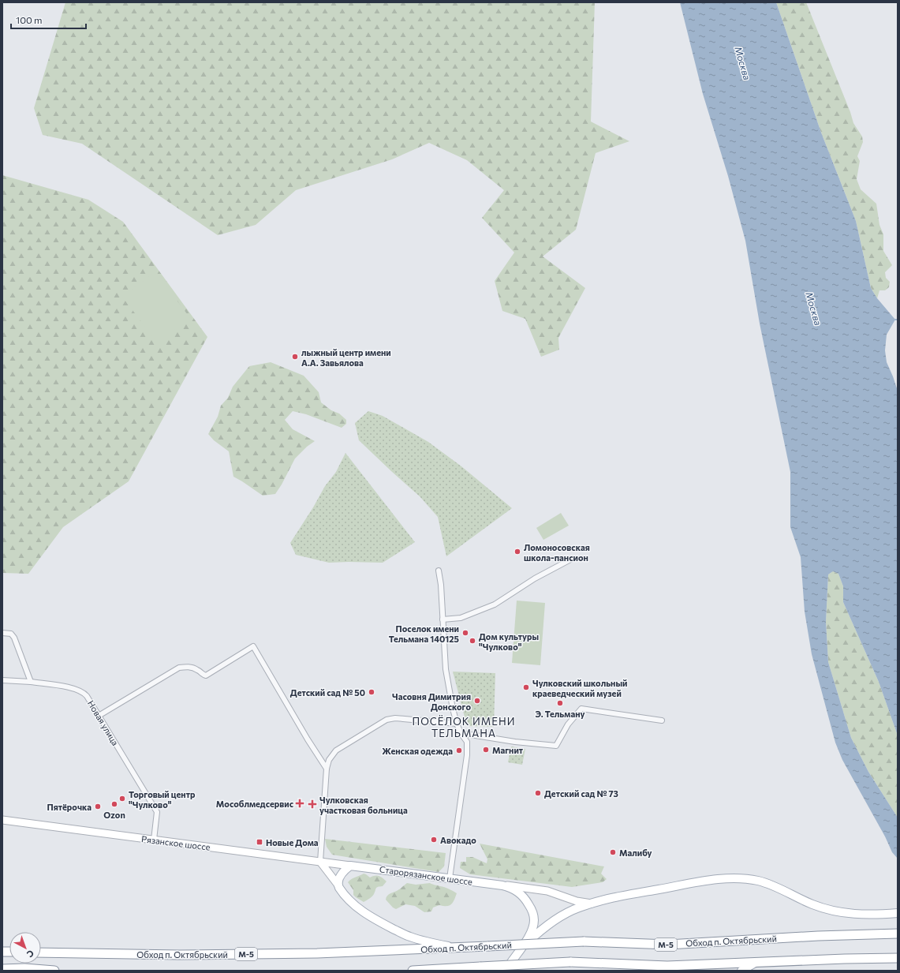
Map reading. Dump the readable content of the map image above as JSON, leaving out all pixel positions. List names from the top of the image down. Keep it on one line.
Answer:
{"streets":{"highway":["Обход п. Октябрьский","М-5"],"main road":["Рязанское шоссе","Старорязанское шоссе"],"street":["Новая улица"]},"crossings":[["Новая улица","Рязанское шоссе"],["Рязанское шоссе","Старорязанское шоссе"]],"districts":["ПОСЁЛОК ИМЕНИ ТЕЛЬМАНА"],"water":["Москва"],"places":{"other":["лыжный центр имени А.А. Завьялова","Ломоносовская школа-пансион","Поселок имени Тельмана 140125","Дом культуры \"Чулково\"","Чулковский школьный краеведческий музей","Детский сад № 50","Часовня Димитрия Донского","Э. Тельману","Магнит","Женская одежда","Детский сад № 73","Торговый центр \"Чулково\"","Ozon","Пятёрочка","Авокадо","Малибу"],"health":["Мособлмедсервис","Чулковская участковая больница"],"transit":["Новые Дома"]},"scale_bar":"100 m","north":"bottom right"}
